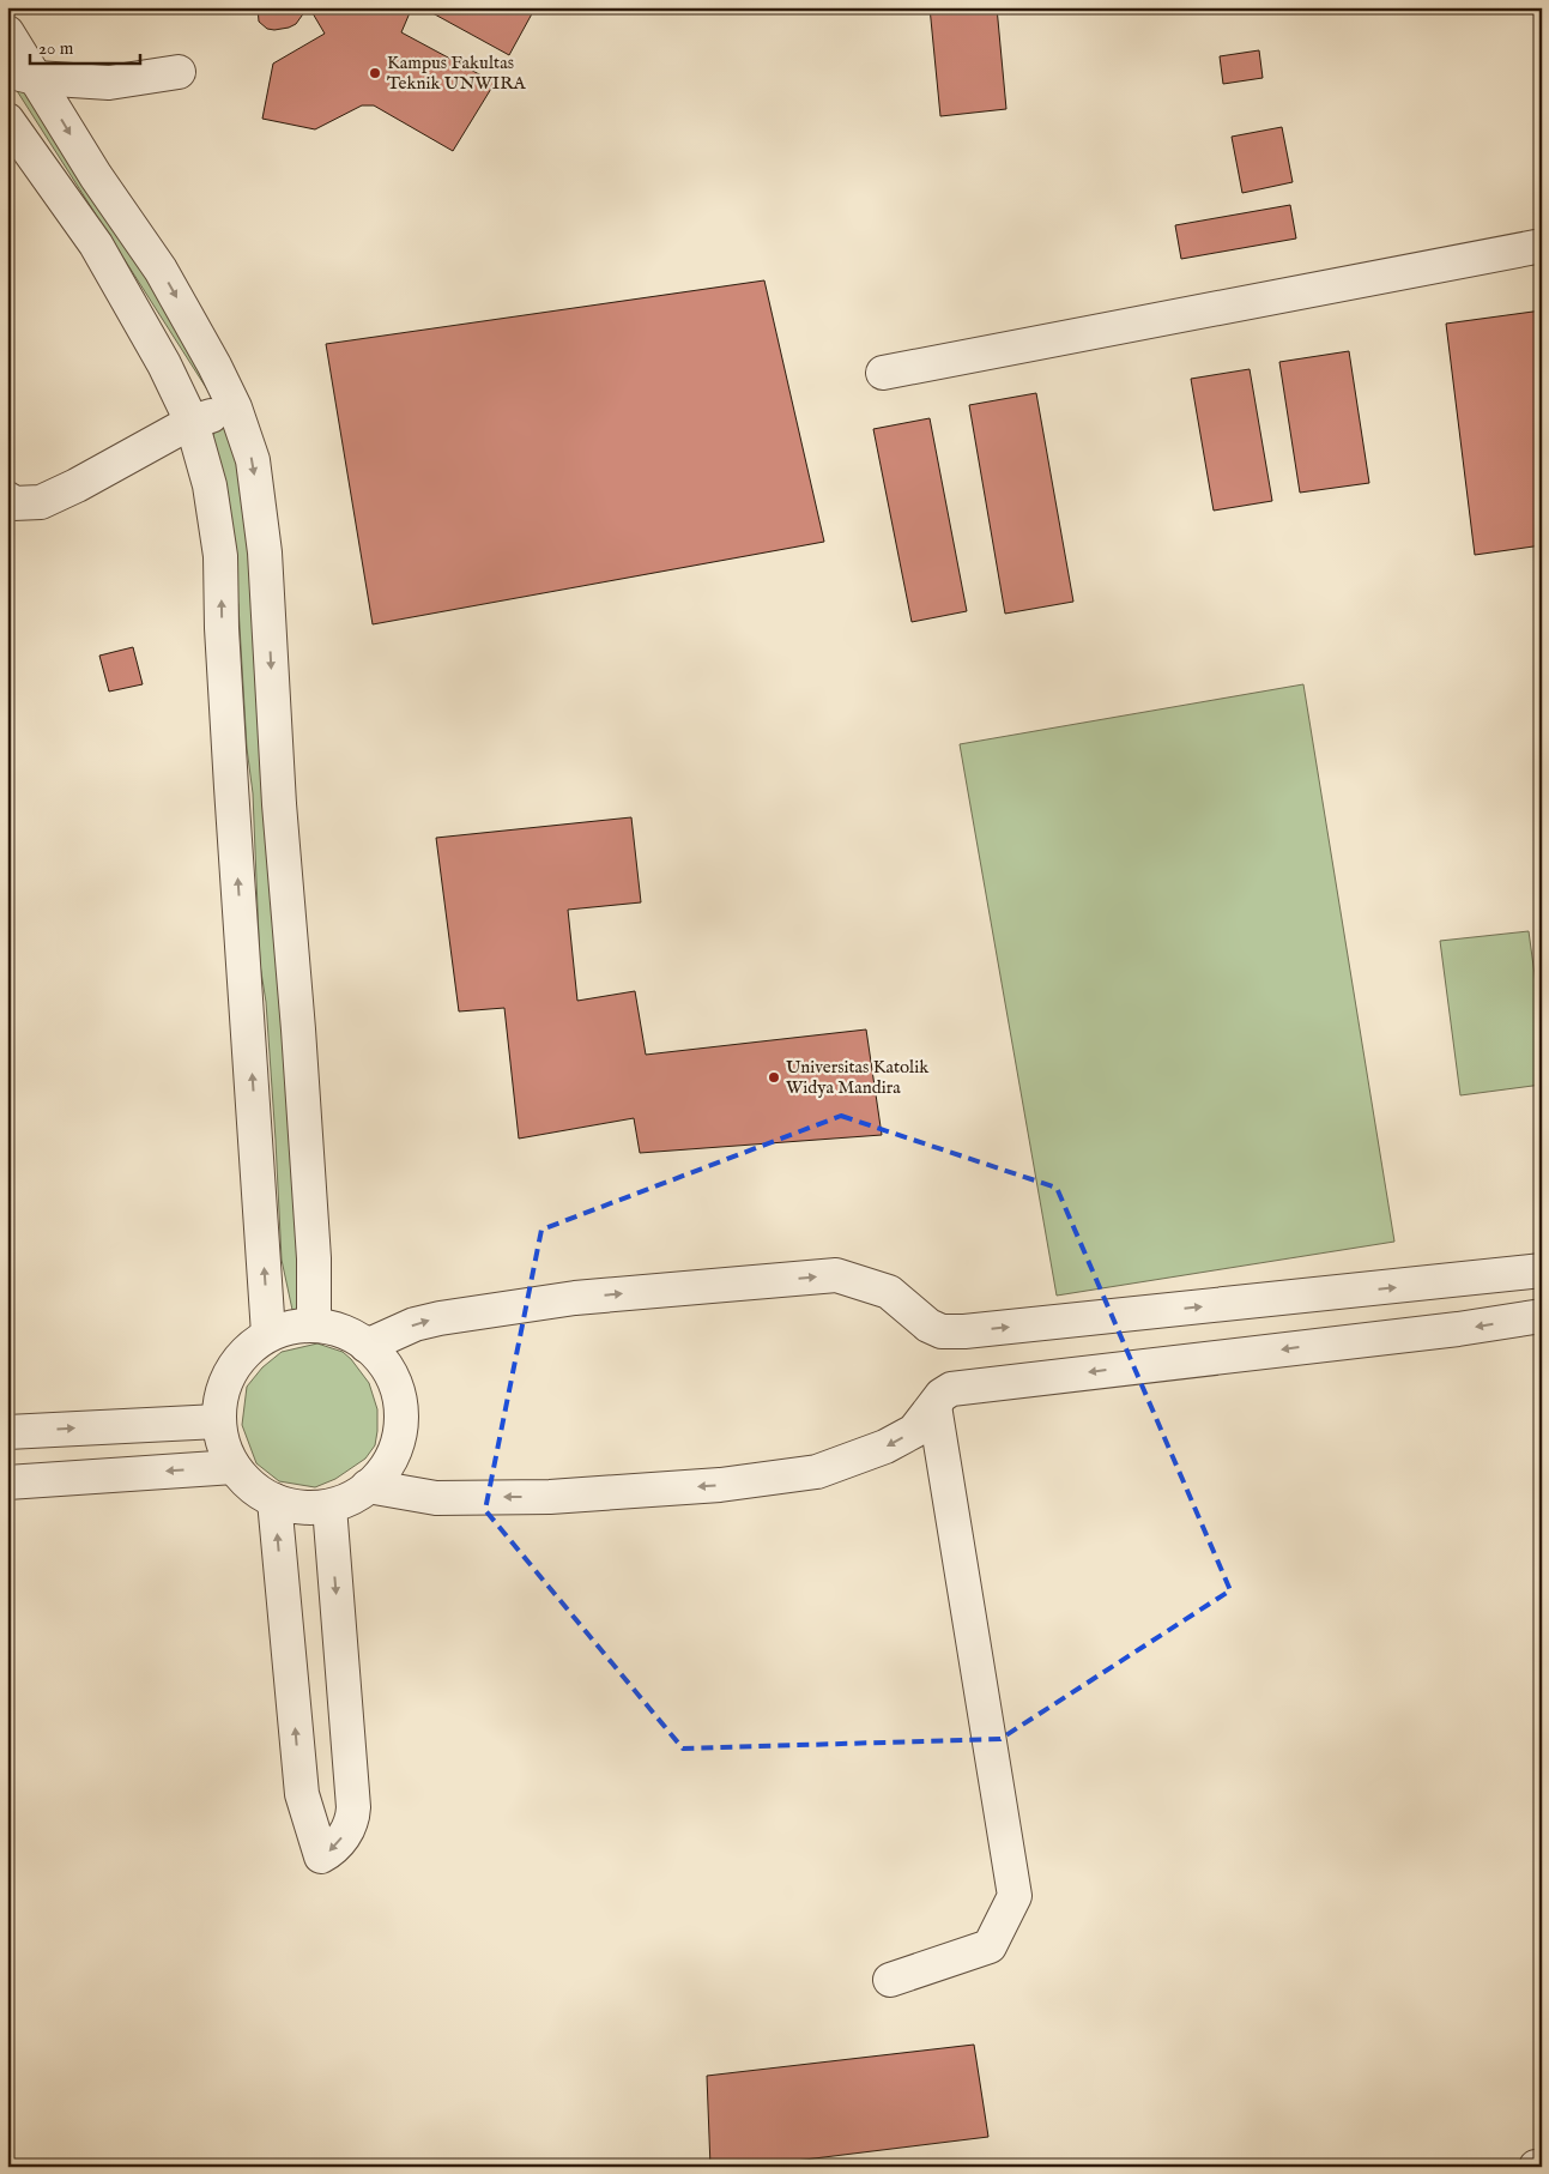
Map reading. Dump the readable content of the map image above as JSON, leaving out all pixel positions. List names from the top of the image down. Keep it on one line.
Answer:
{"places":["Kampus Fakultas Teknik UNWIRA","Universitas Katolik Widya Mandira"],"scale_bar":"20 m"}
